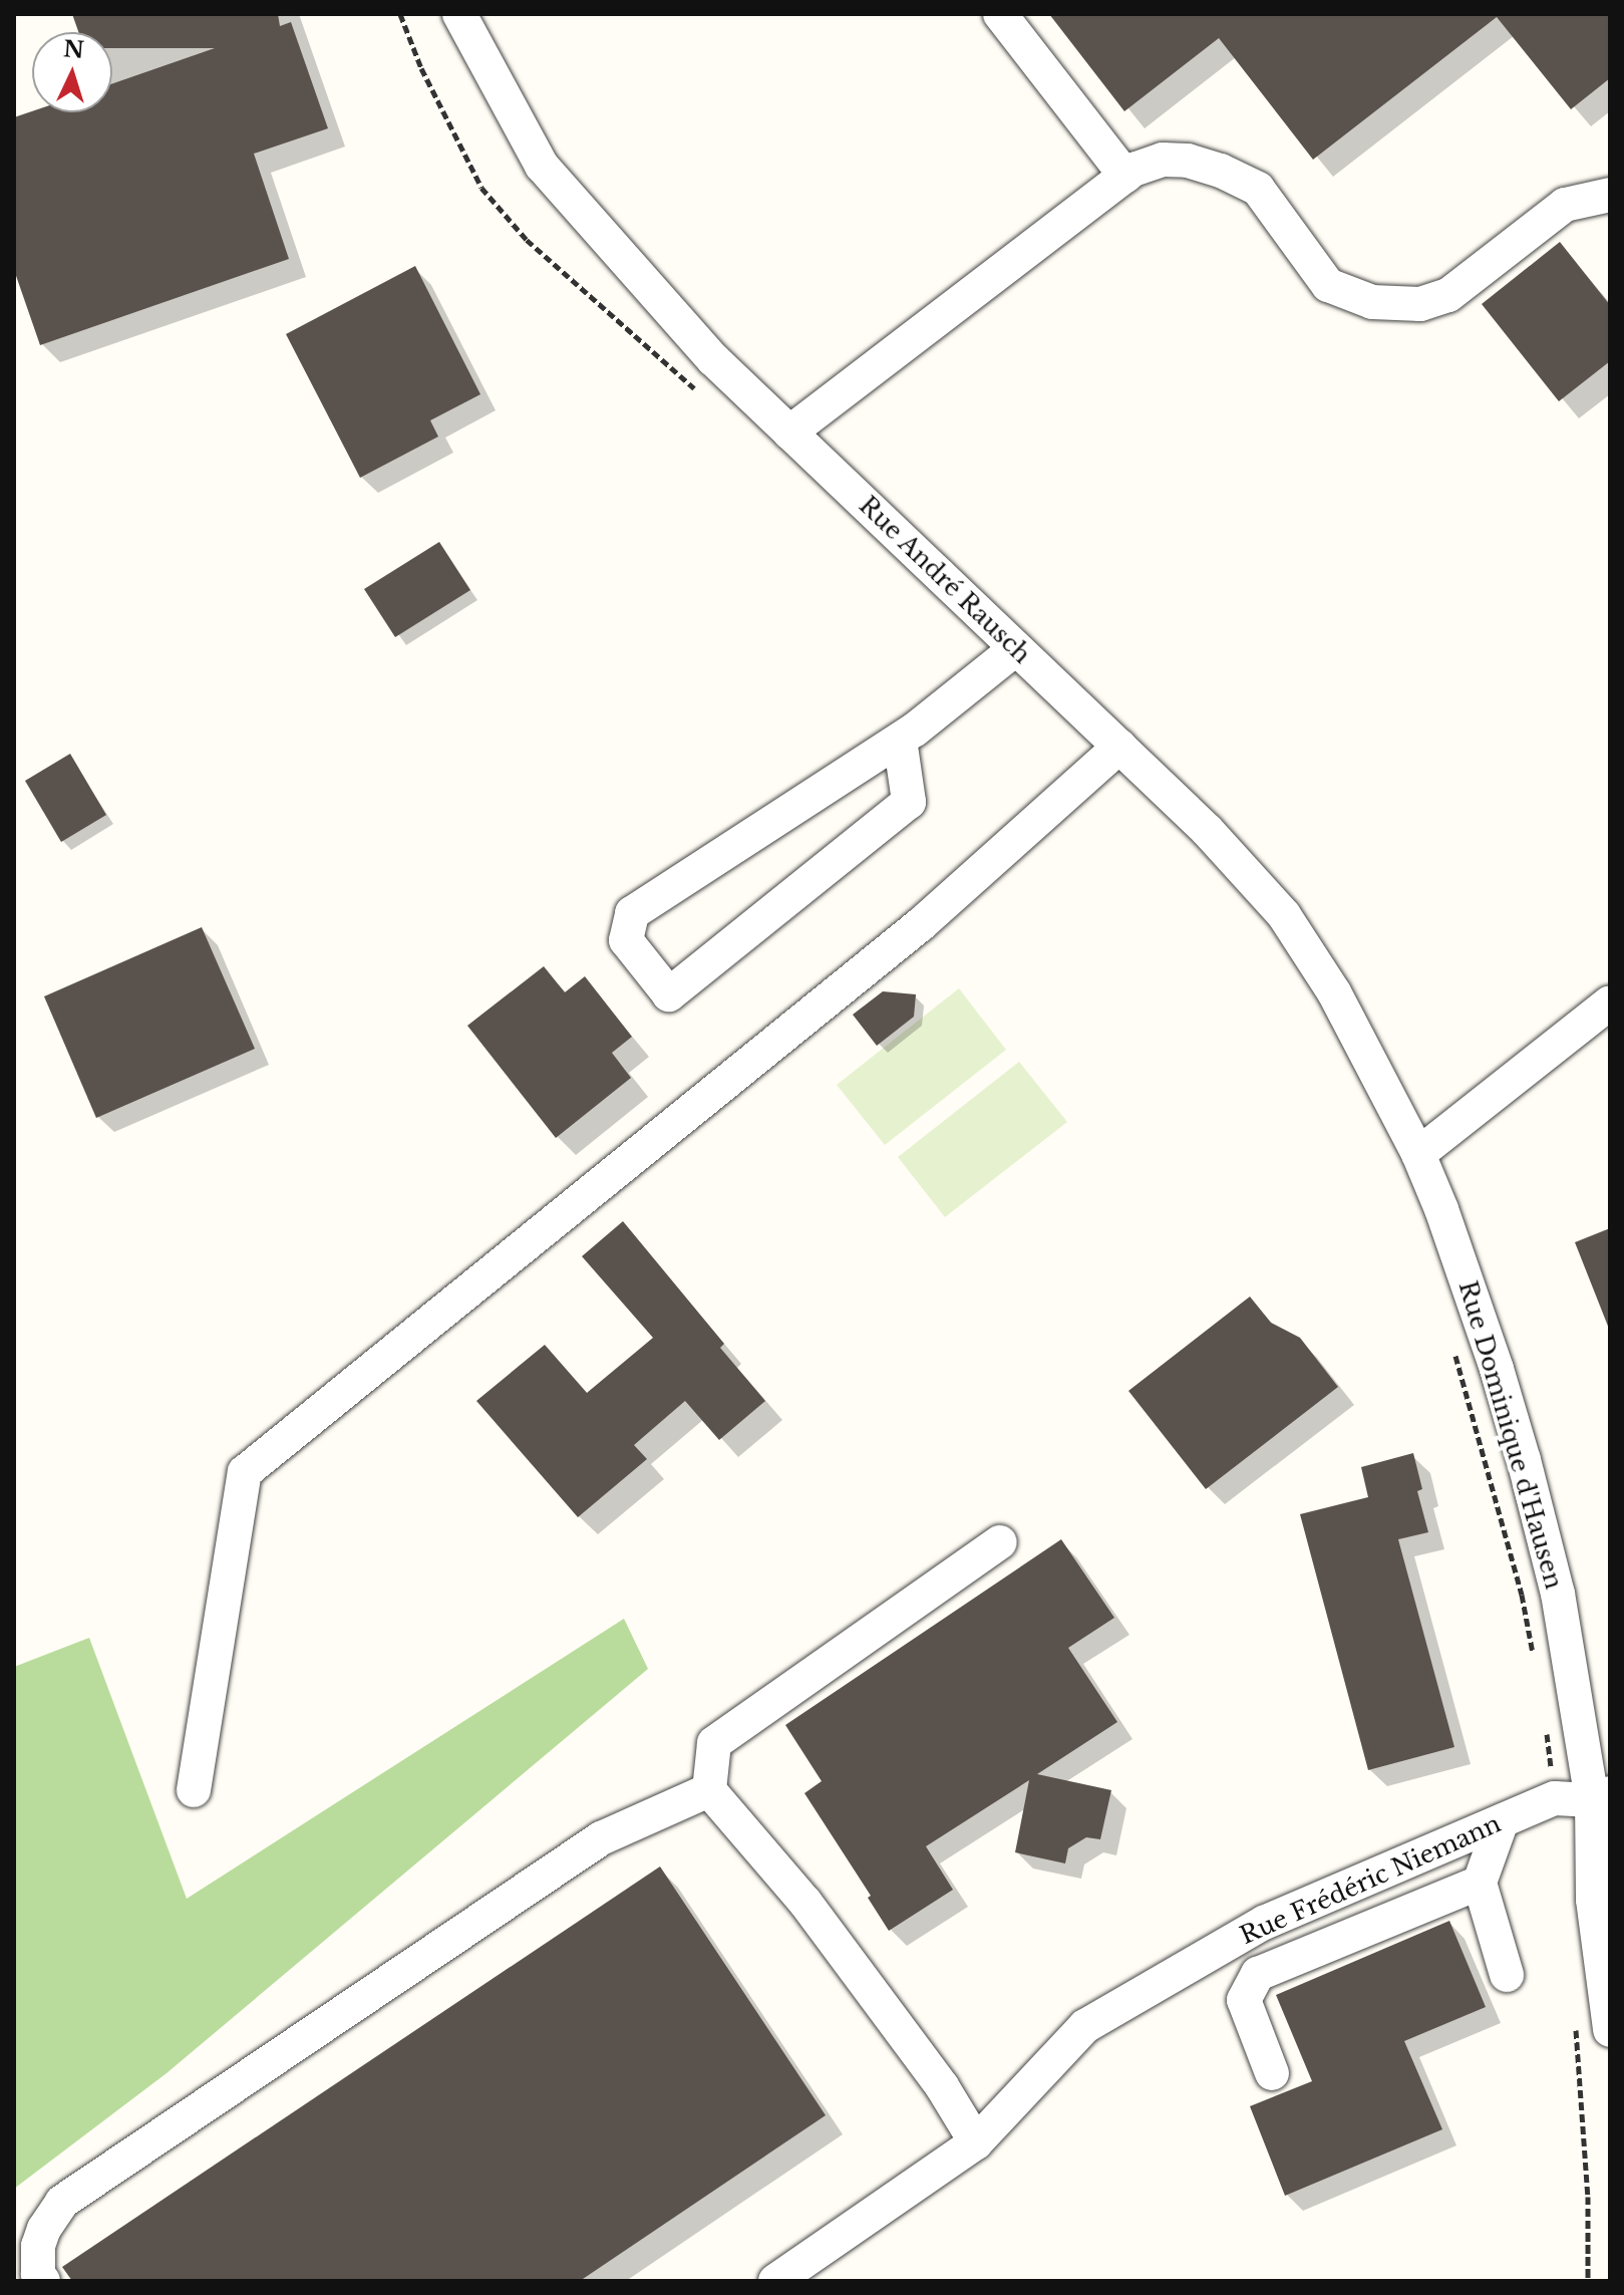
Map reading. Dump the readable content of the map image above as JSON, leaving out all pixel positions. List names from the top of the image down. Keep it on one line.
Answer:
{"streets":{"street":["Rue André Rausch","Rue Dominique d'Hausen","Rue Frédéric Niemann"]},"crossings":[["Rue André Rausch","Rue Dominique d'Hausen"],["Rue Dominique d'Hausen","Rue Frédéric Niemann"]],"north":"top"}
